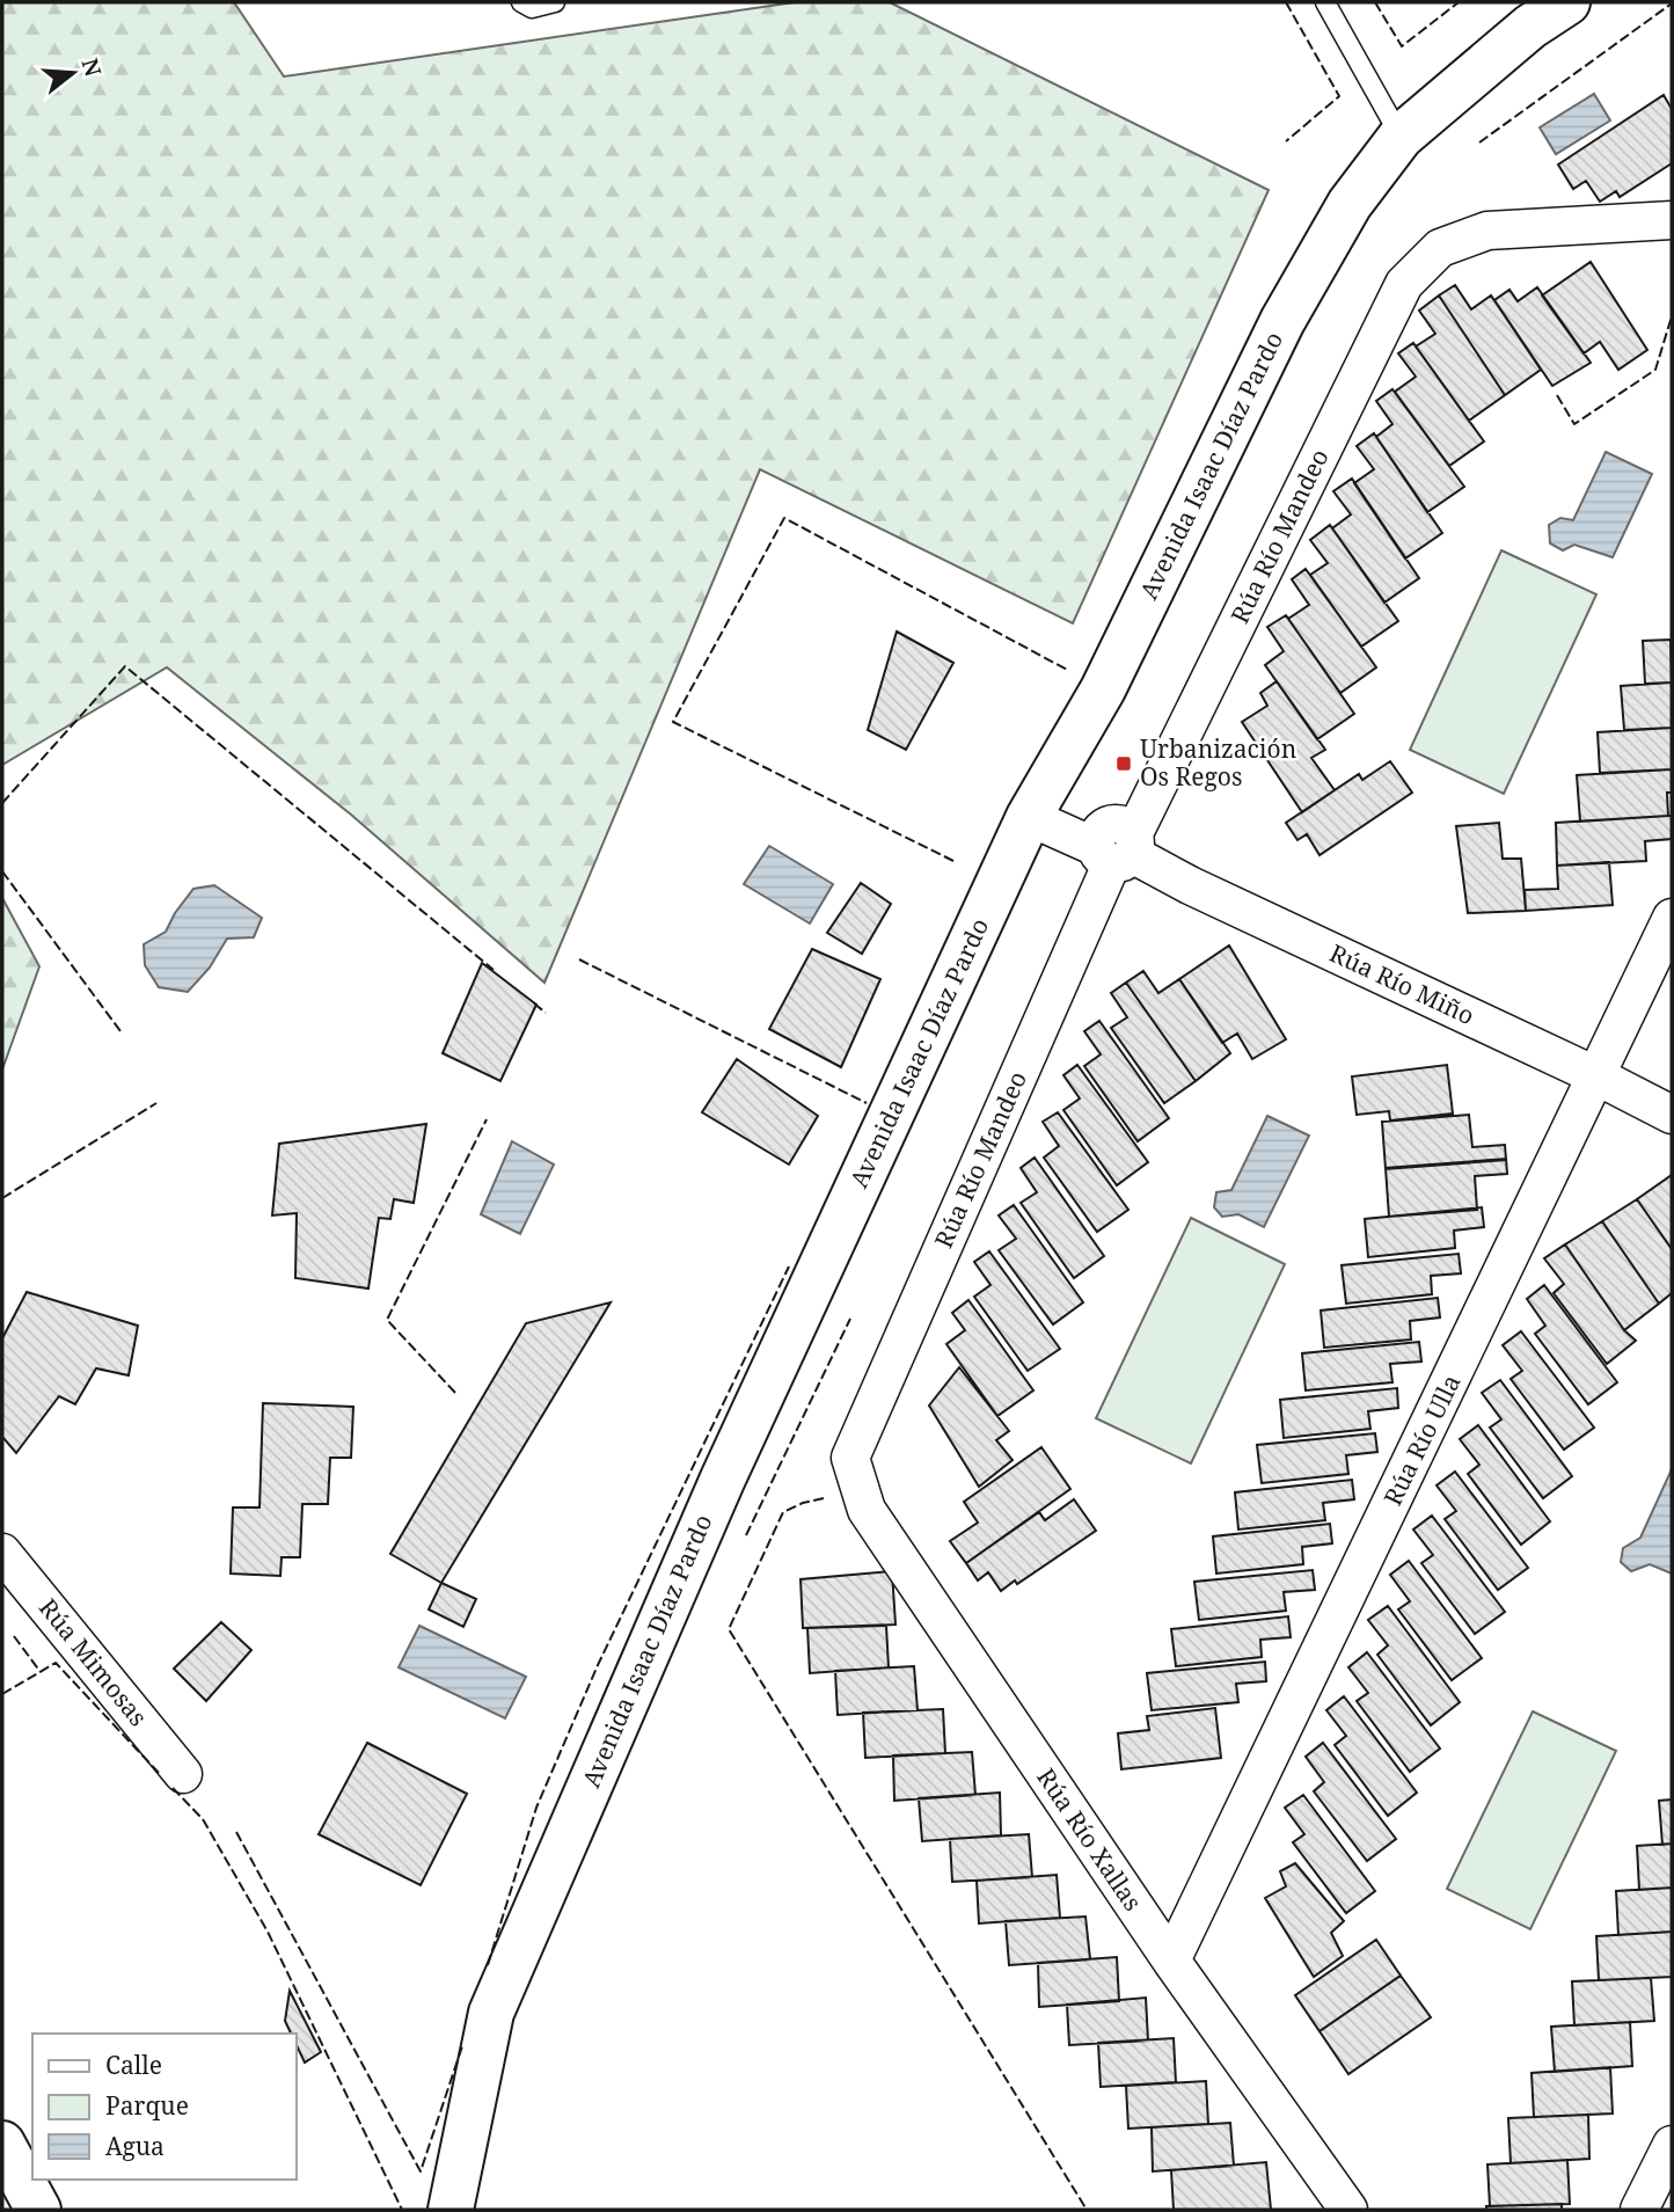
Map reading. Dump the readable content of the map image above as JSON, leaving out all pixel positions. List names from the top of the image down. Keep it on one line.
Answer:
{"streets":{"street":["Avenida Isaac Díaz Pardo","Rúa Río Mandeo","Rúa Río Miño","Rúa Río Ulla","Rúa Mimosas","Rúa Río Xallas"]},"crossings":[["Avenida Isaac Díaz Pardo","Rúa Río Miño"],["Rúa Río Mandeo","Rúa Río Miño"],["Rúa Río Mandeo","Rúa Río Xallas"],["Rúa Río Miño","Rúa Río Ulla"],["Rúa Río Ulla","Rúa Río Xallas"]],"places":{"transit":["Urbanización Os Regos"]},"legend":["Calle","Parque","Agua"],"north":"right"}
